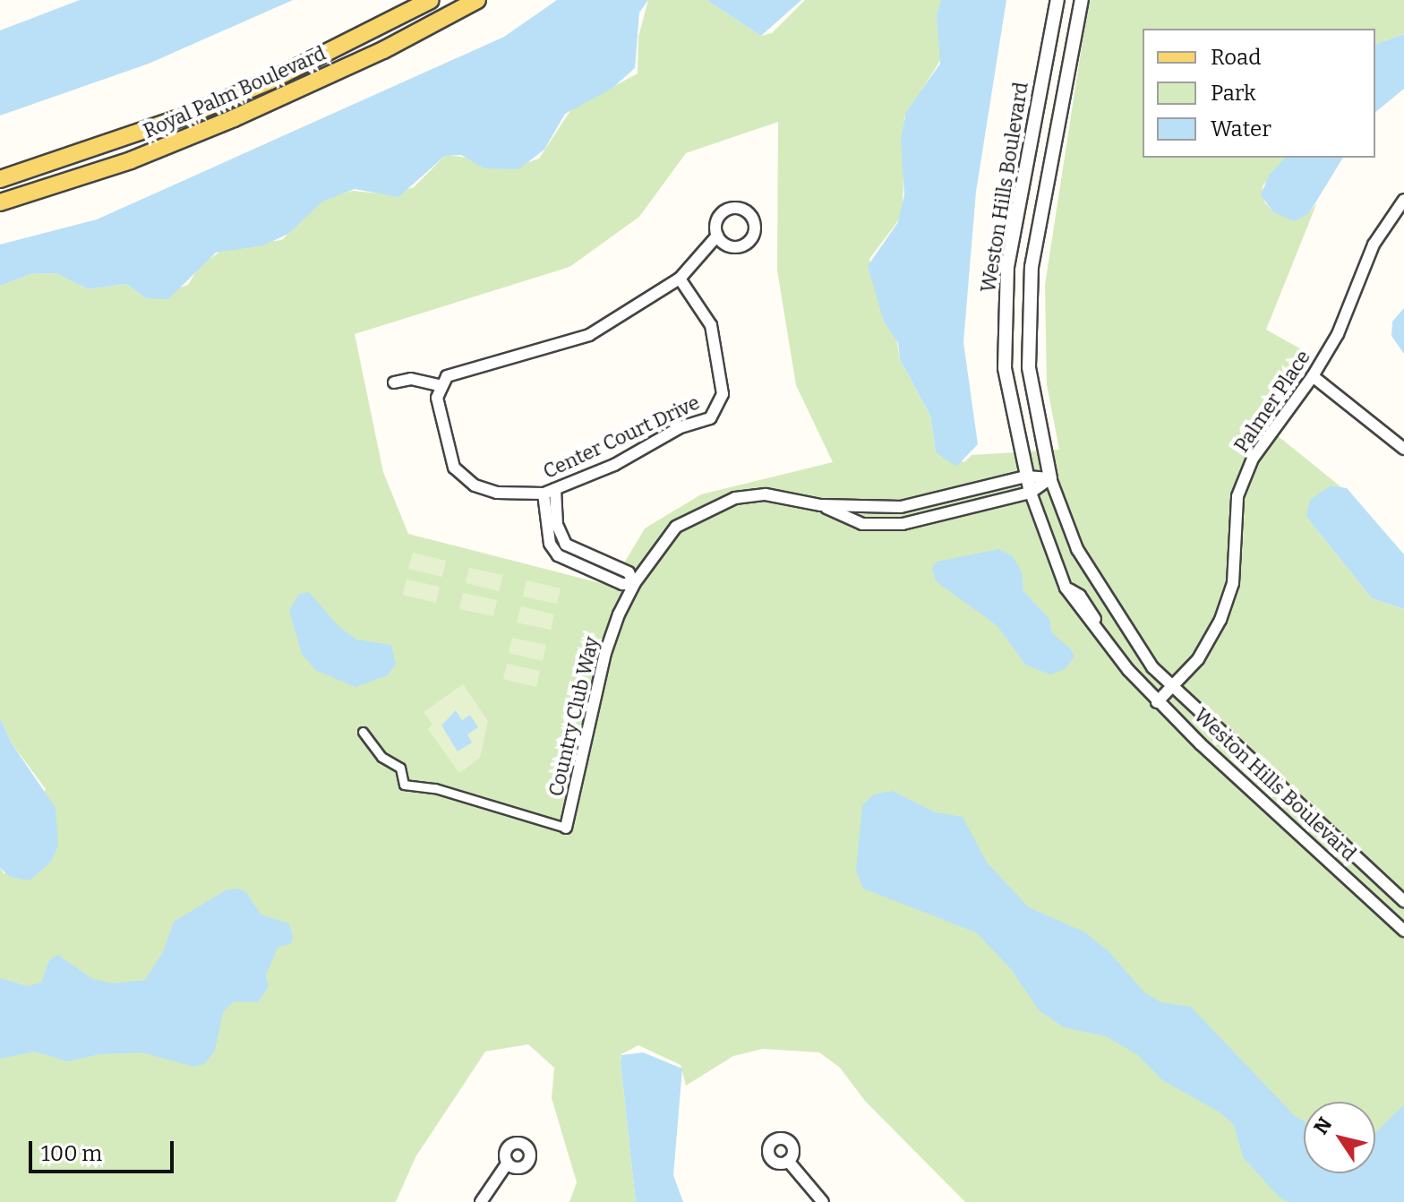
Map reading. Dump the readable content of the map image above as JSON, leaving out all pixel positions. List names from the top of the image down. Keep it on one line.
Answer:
{"streets":{"main road":["Royal Palm Boulevard"],"street":["Weston Hills Boulevard","Palmer Place","Center Court Drive","Country Club Way"]},"crossings":[["Weston Hills Boulevard","Palmer Place"],["Weston Hills Boulevard","Country Club Way"]],"legend":["Road","Park","Water"],"scale_bar":"100 m","north":"top left"}
